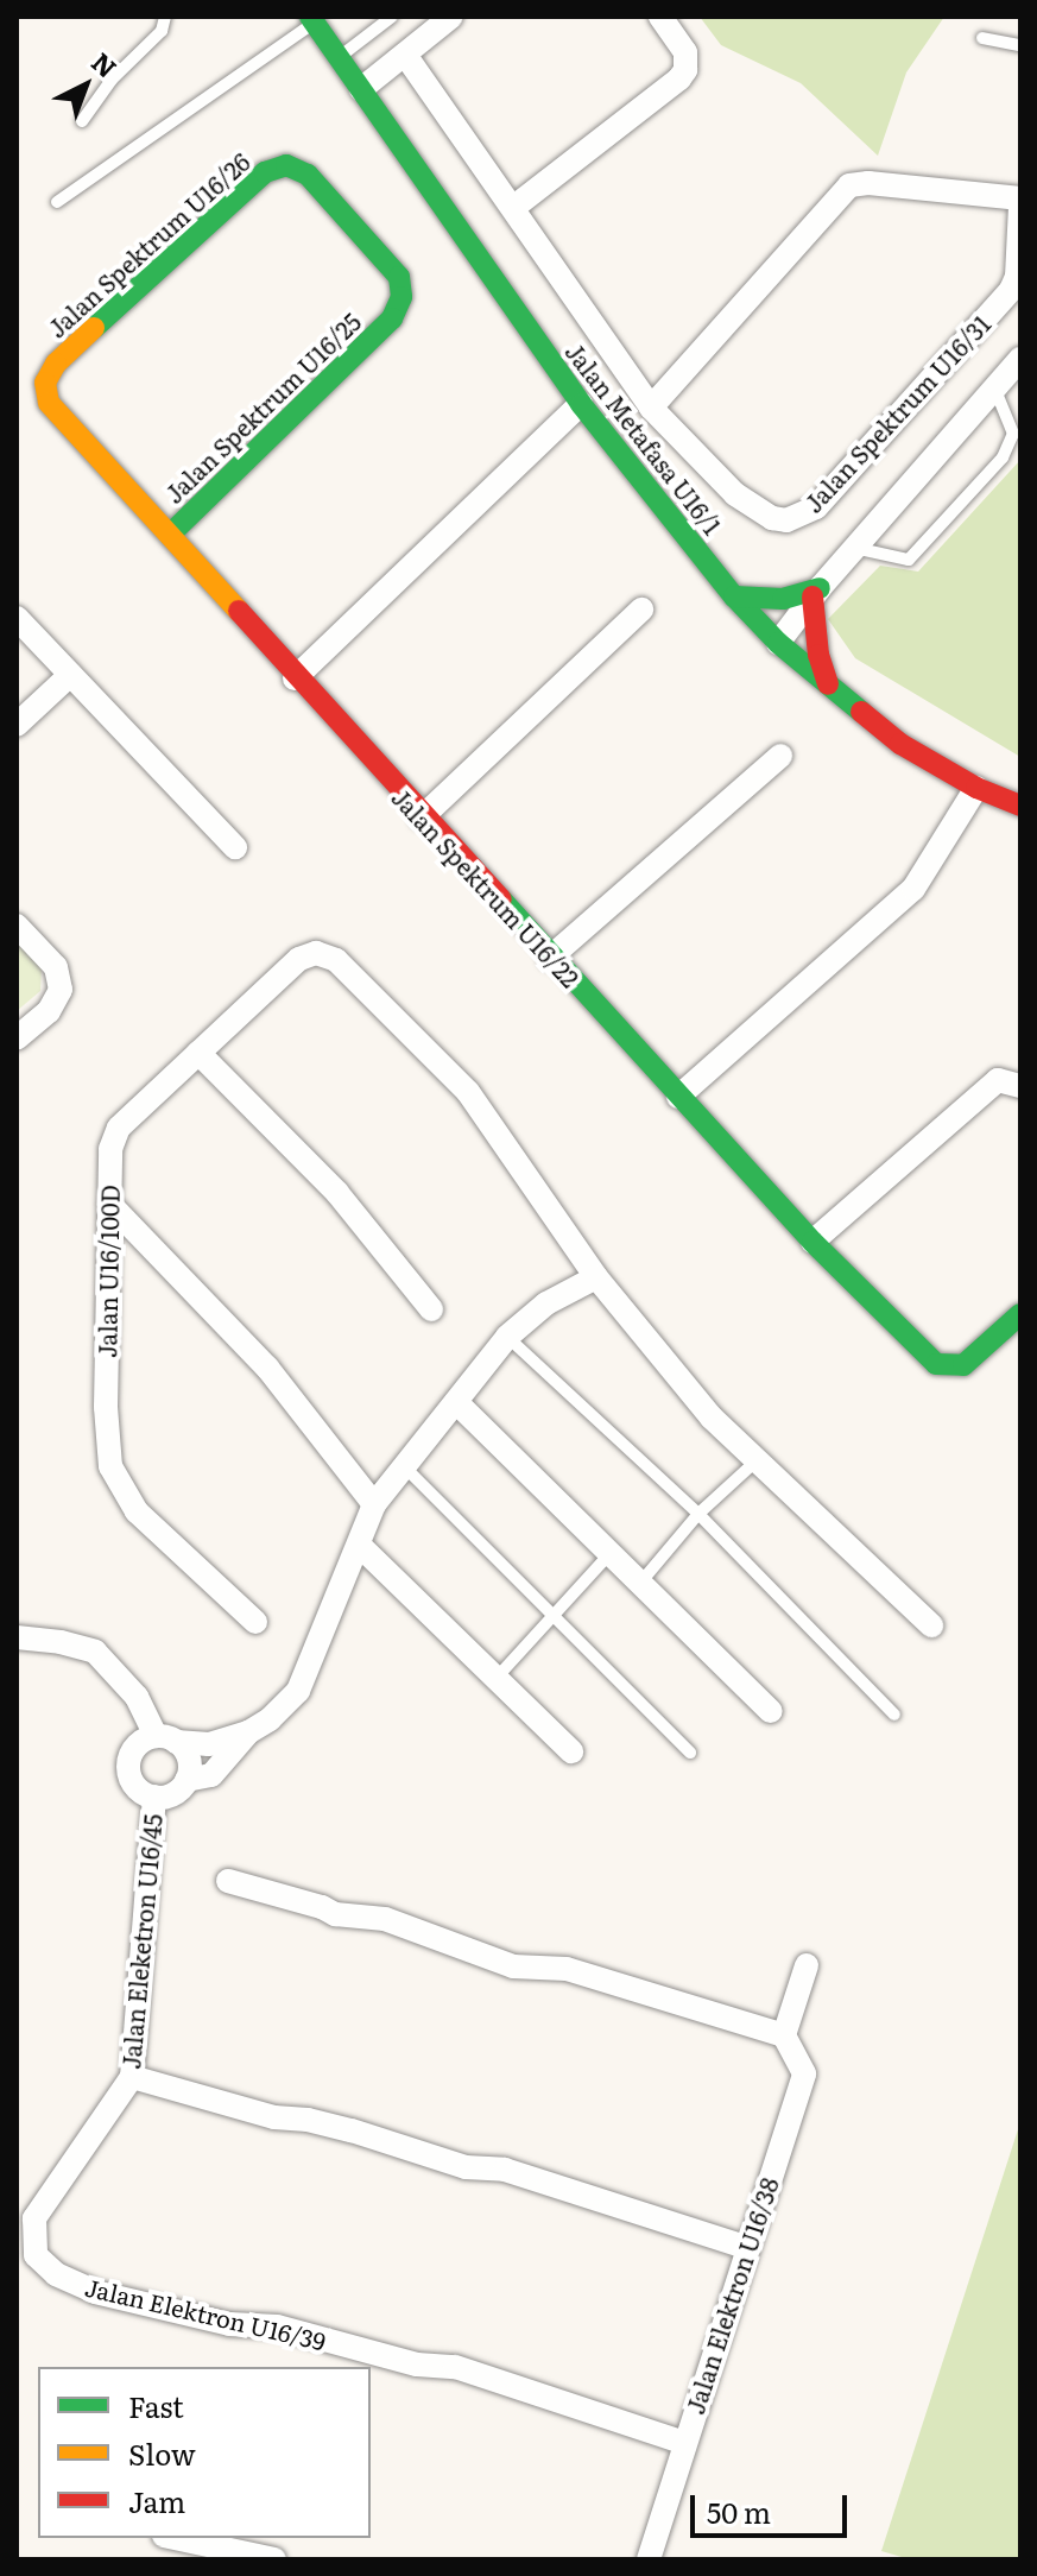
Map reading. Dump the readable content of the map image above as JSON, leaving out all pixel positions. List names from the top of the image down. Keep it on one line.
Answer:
{"streets":{"street":["Jalan Spektrum U16/26","Jalan Spektrum U16/25","Jalan Spektrum U16/31","Jalan Metafasa U16/1","Jalan Spektrum U16/22","Jalan U16/100D","Jalan Eleketron U16/45","Jalan Elektron U16/38","Jalan Elektron U16/39"]},"crossings":[["Jalan Spektrum U16/26","Jalan Spektrum U16/25"],["Jalan Spektrum U16/26","Jalan Spektrum U16/22"],["Jalan Spektrum U16/25","Jalan Spektrum U16/22"],["Jalan Eleketron U16/45","Jalan Elektron U16/39"],["Jalan Elektron U16/38","Jalan Elektron U16/39"]],"legend":["Fast","Slow","Jam"],"scale_bar":"50 m","north":"top right"}
